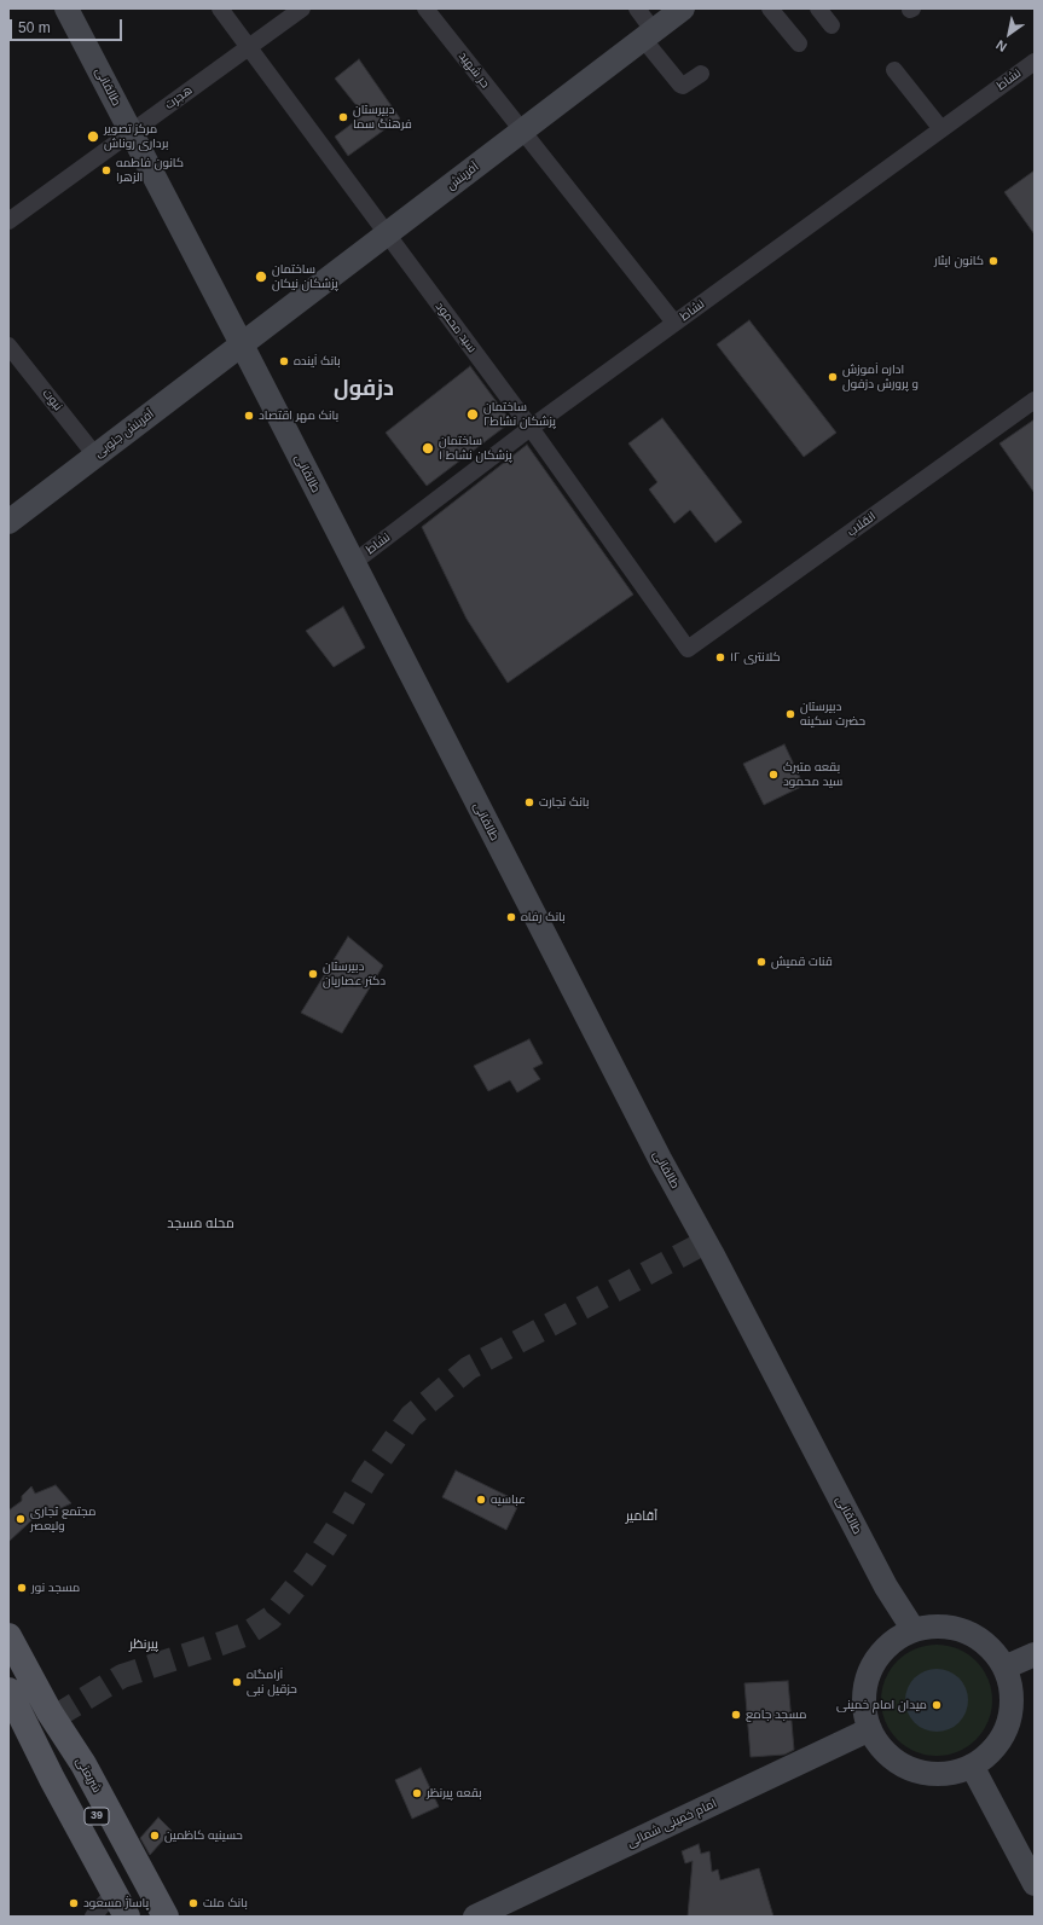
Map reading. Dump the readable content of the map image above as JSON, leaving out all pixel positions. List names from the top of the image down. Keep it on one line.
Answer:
{"streets":{"main road":["طالقانی","آفرینش","آفرینش جنوبی","شریعتی","39","امام خمینی شمالی"],"street":["حر شهید","نشاط","هجرت","سید محمود","نبوت","انقلاب"]},"crossings":[["حر شهید","نشاط"],["حر شهید","آفرینش"],["نشاط","طالقانی"],["نشاط","سید محمود"],["طالقانی","هجرت"],["طالقانی","آفرینش"],["طالقانی","آفرینش جنوبی"],["طالقانی","امام خمینی شمالی"],["هجرت","سید محمود"],["آفرینش","سید محمود"],["آفرینش","آفرینش جنوبی"],["سید محمود","انقلاب"],["نبوت","آفرینش جنوبی"],["شریعتی","39"]],"districts":["دزفول","محله مسجد","آقامیر","پیرنظر"],"places":["دبیرستان فرهنگ سما","مرکز تصویر برداری روناش","کانون فاطمه الزهرا","کانون ایثار","ساختمان پزشکان نیکان","بانک آینده","اداره آموزش و پرورش دزفول","ساختمان پزشکان نشاط۲","بانک مهر اقتصاد","ساختمان پزشکان نشاط ۱","کلانتری ۱۲","دبیرستان حضرت سکینه","بقعه متبرک سید محمود","بانک تجارت","بانک رفاه","قنات قمیش","دبیرستان دکتر عصاریان","عباسیه","مجتمع تجاری ولیعصر","مسجد نور","آرامگاه حزقیل نبی","میدان امام خمینی","مسجد جامع","بقعه پیرنظر","حسینیه کاظمین","پاساژ مسعود","بانک ملت"],"scale_bar":"50 m","north":"bottom left"}
